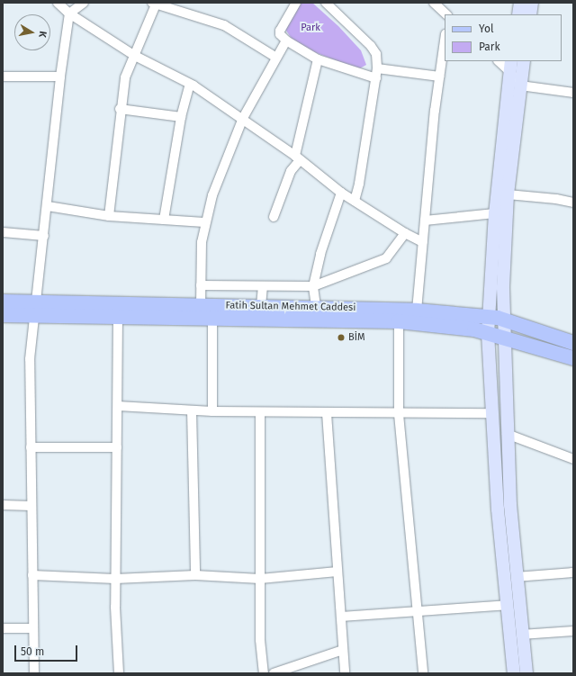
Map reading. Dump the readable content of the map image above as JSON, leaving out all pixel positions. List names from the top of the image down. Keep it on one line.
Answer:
{"streets":{"main road":["Fatih Sultan Mehmet Caddesi"]},"parks":["Park"],"places":["BİM"],"legend":["Yol","Park"],"scale_bar":"50 m","north":"right"}
